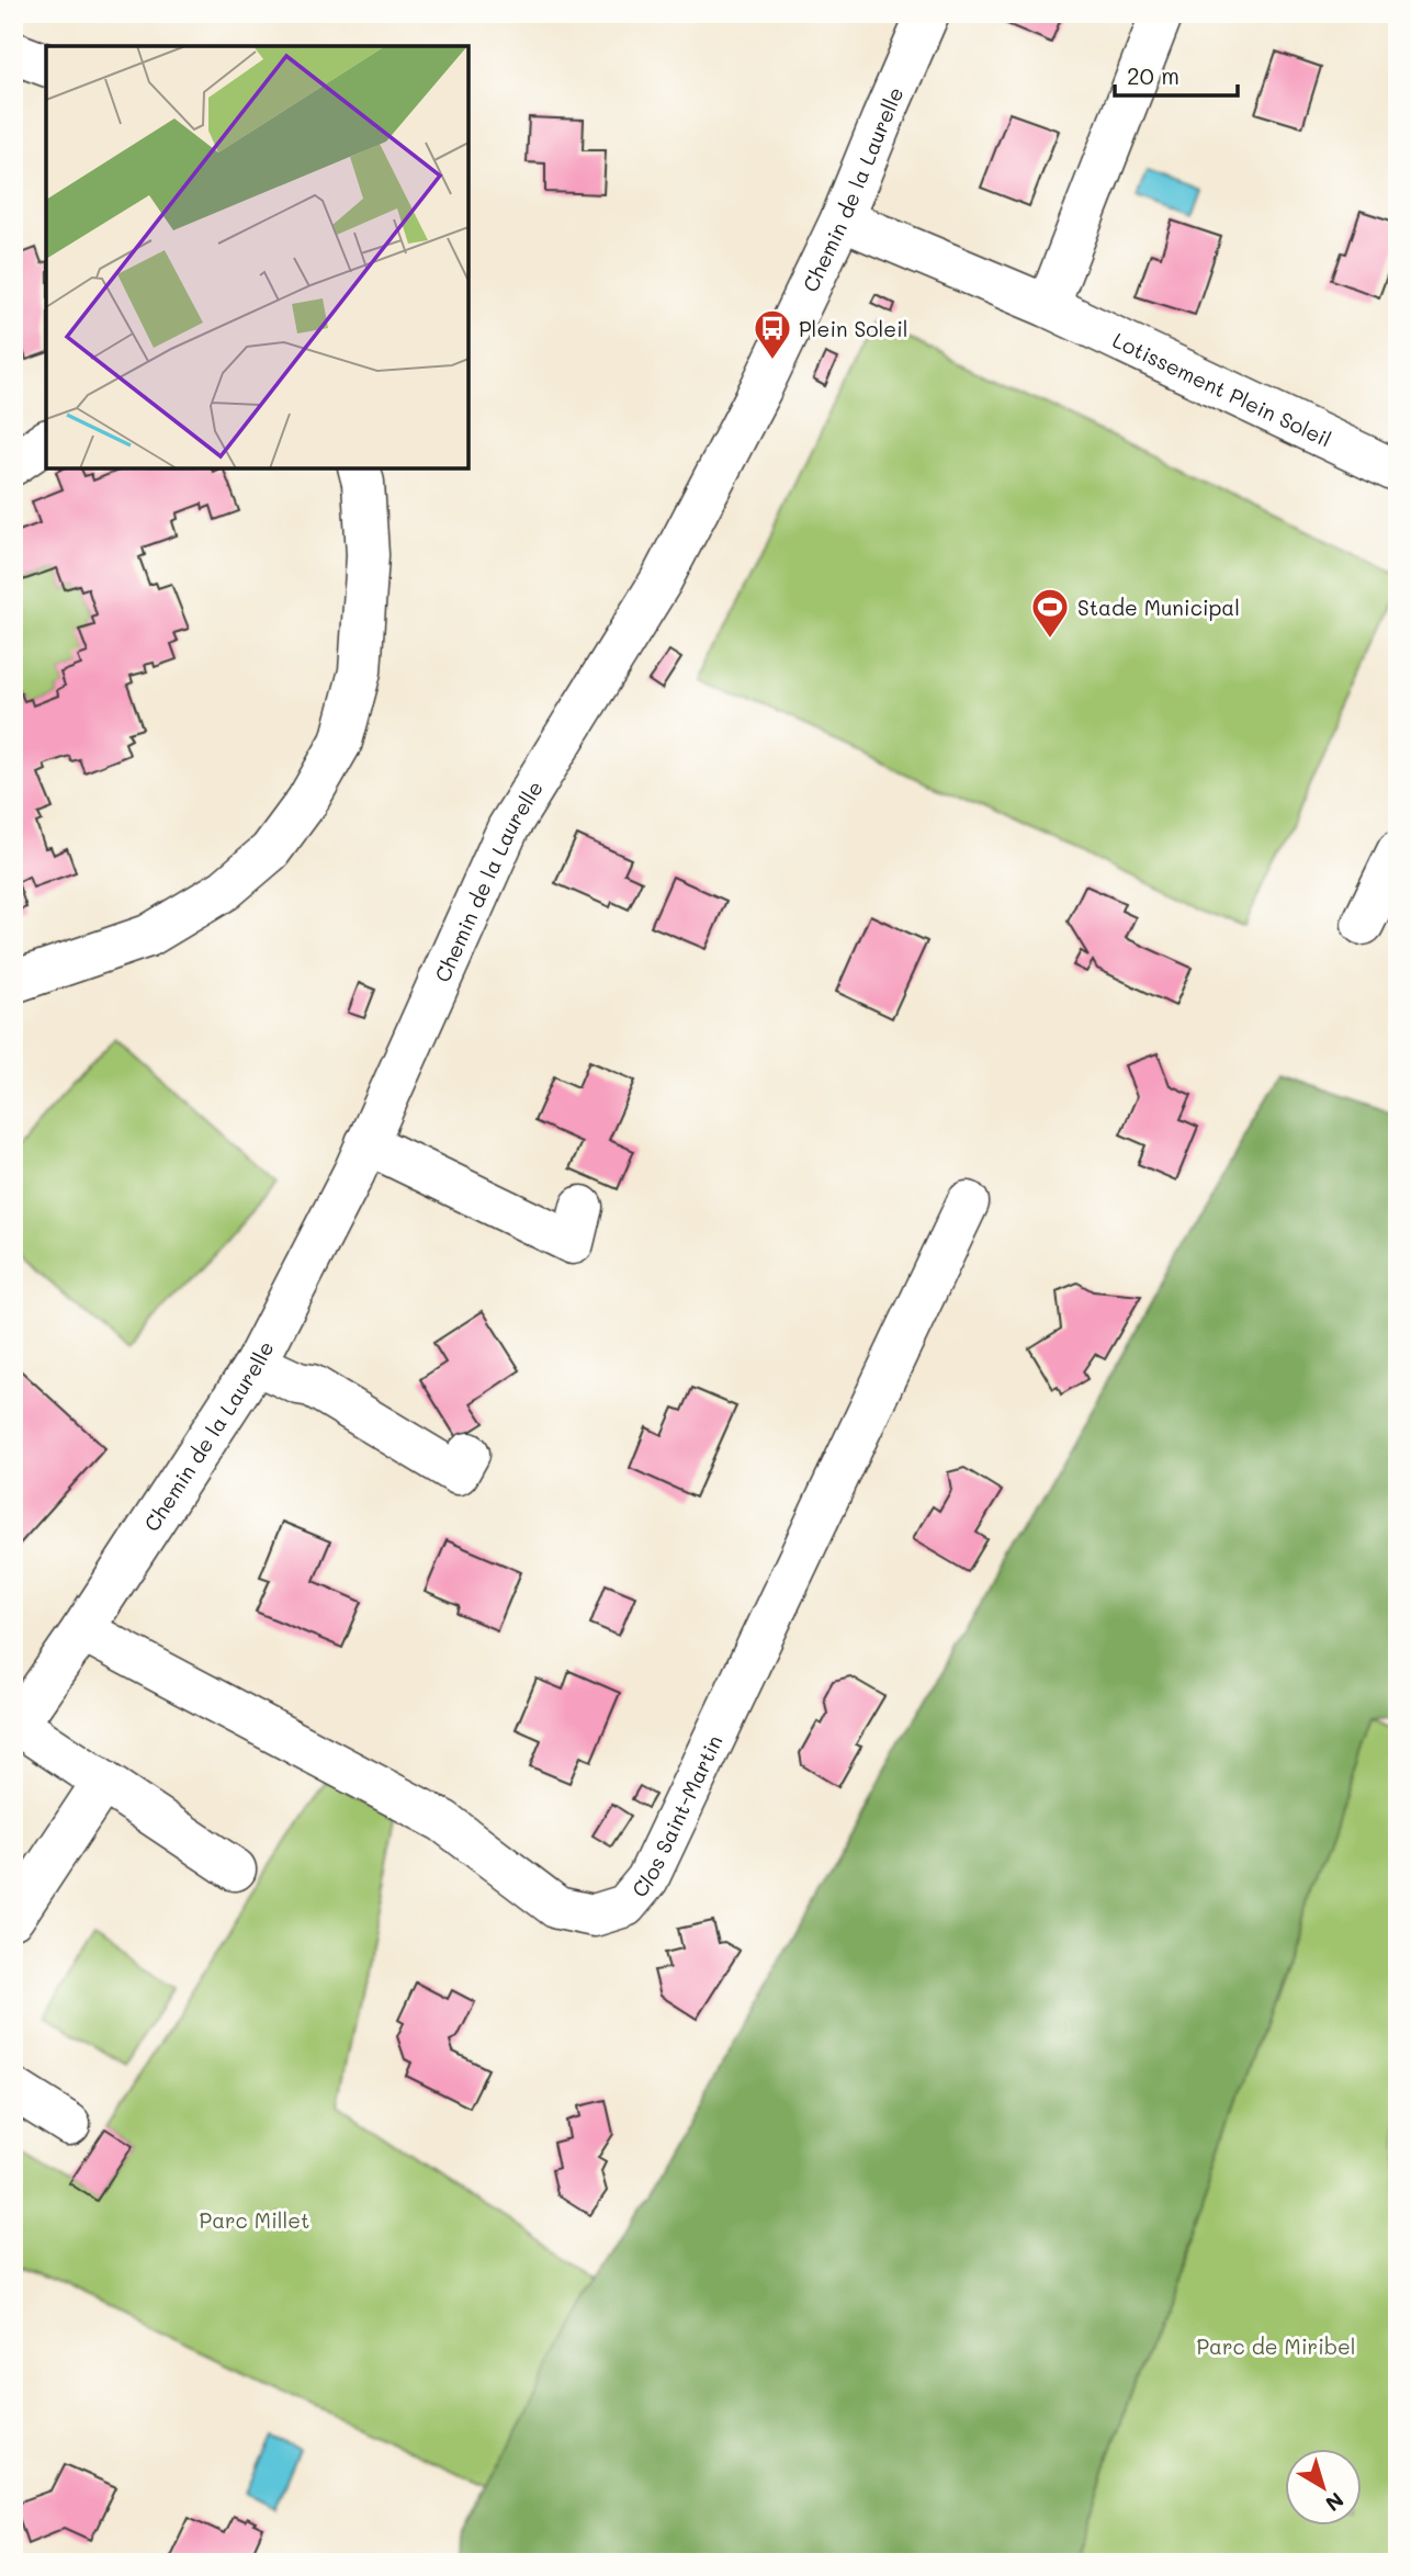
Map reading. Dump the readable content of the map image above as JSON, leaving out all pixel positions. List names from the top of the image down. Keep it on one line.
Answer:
{"streets":{"street":["Chemin de la Laurelle","Lotissement Plein Soleil","Clos Saint-Martin"]},"crossings":[["Chemin de la Laurelle","Lotissement Plein Soleil"],["Chemin de la Laurelle","Clos Saint-Martin"]],"parks":["Parc Millet","Parc de Miribel"],"places":{"bus stop":["Plein Soleil"],"sports":["Stade Municipal"]},"scale_bar":"20 m","north":"bottom right"}
